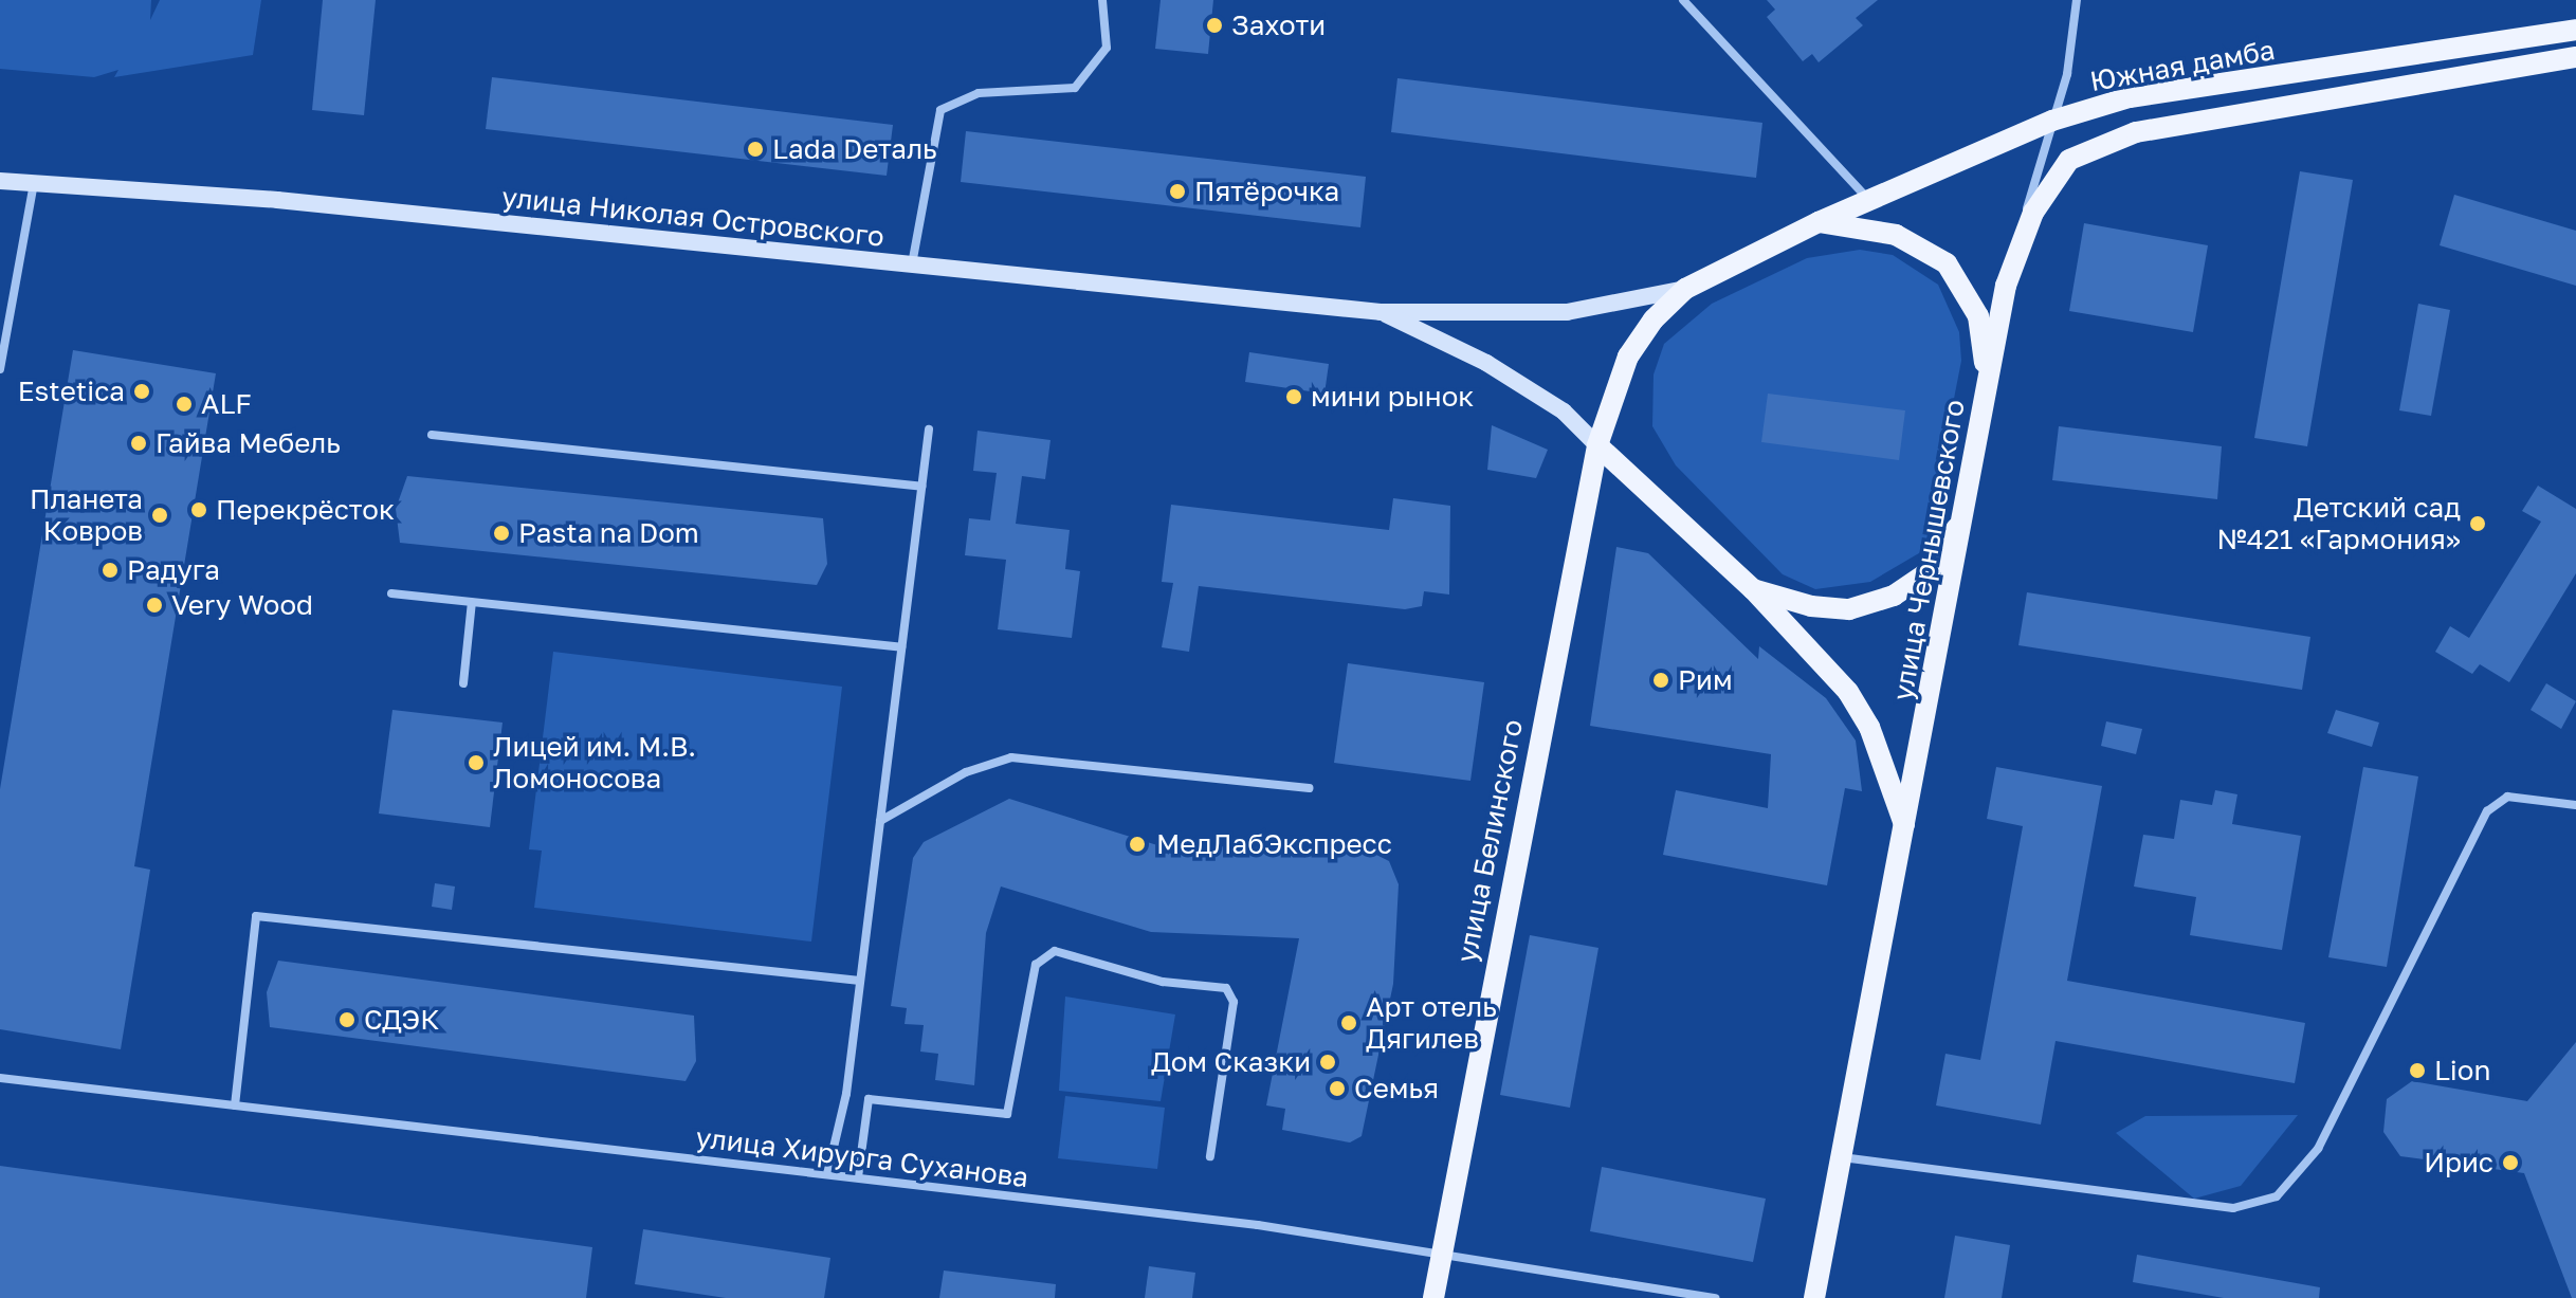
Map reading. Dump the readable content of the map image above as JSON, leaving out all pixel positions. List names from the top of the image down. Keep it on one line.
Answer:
{"streets":{"main road":["Южная дамба","улица Николая Островского","улица Чернышевского","улица Белинского"],"street":["улица Хирурга Суханова"]},"crossings":[["Южная дамба","улица Николая Островского"],["Южная дамба","улица Чернышевского"],["Южная дамба","улица Белинского"],["улица Николая Островского","улица Чернышевского"],["улица Николая Островского","улица Белинского"],["улица Чернышевского","улица Белинского"],["улица Белинского","улица Хирурга Суханова"]],"places":["Захоти","Lada Dеталь","Пятёрочка","Estetica","мини рынок","ALF","Гайва Мебель","Перекрёсток","Планета Ковров","Детский сад №421 «Гармония»","Pasta na Dom","Радуга","Very Wood","Рим","Лицей им. М.В. Ломоносова","МедЛабЭкспресс","СДЭК","Арт отель Дягилев","Дом Сказки","Lion","Семья","Ирис"]}
